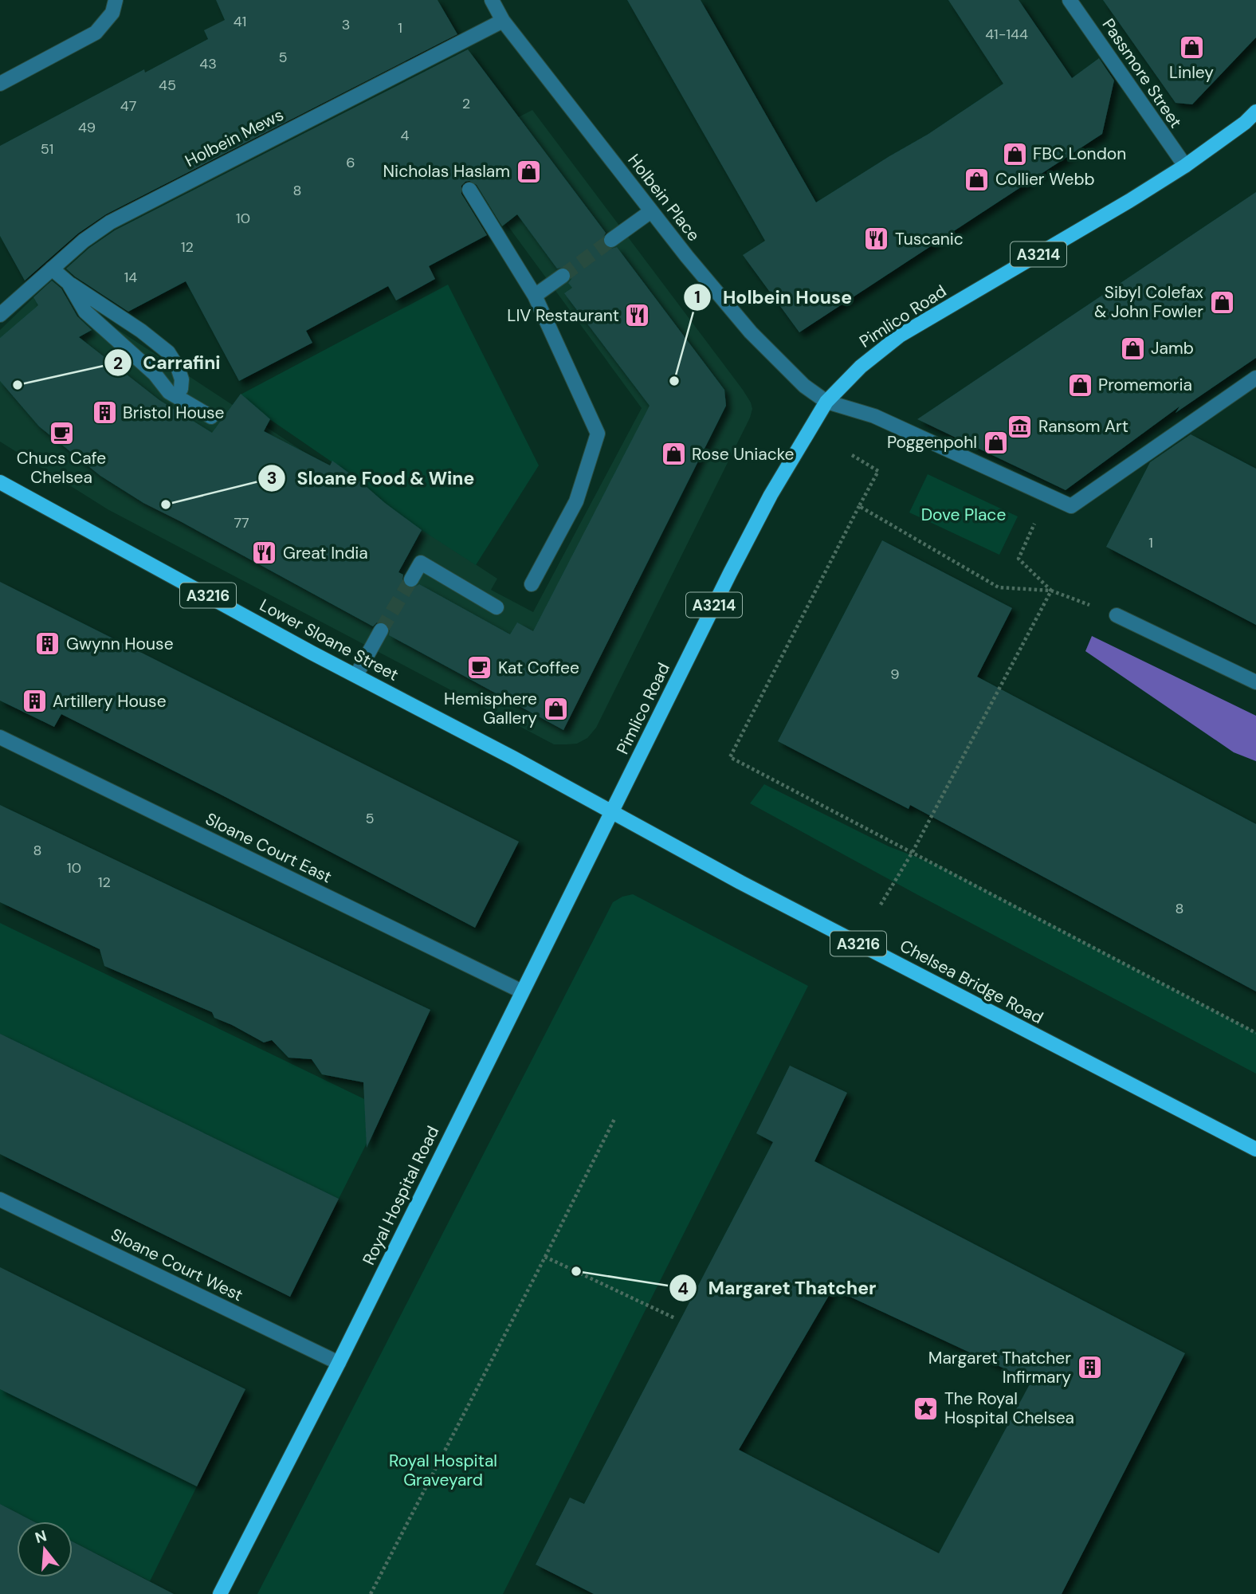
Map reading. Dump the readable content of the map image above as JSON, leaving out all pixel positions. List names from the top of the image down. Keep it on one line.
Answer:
{"streets":{"main road":["A3214","Pimlico Road","A3216","Lower Sloane Street","Chelsea Bridge Road","Royal Hospital Road"],"street":["Passmore Street","Holbein Mews","Holbein Place","Sloane Court East","Sloane Court West"]},"crossings":[["Passmore Street","Pimlico Road"],["Holbein Mews","Holbein Place"],["Holbein Place","Pimlico Road"],["Pimlico Road","Lower Sloane Street"],["Pimlico Road","Chelsea Bridge Road"],["Pimlico Road","Royal Hospital Road"],["Lower Sloane Street","Chelsea Bridge Road"],["Lower Sloane Street","Royal Hospital Road"],["Sloane Court East","Royal Hospital Road"],["Chelsea Bridge Road","Royal Hospital Road"],["Royal Hospital Road","Sloane Court West"]],"parks":["Dove Place","Royal Hospital Graveyard"],"places":{"shop":["Linley","FBC London","Nicholas Haslam","Collier Webb","Sibyl Colefax & John Fowler","Jamb","Promemoria","Poggenpohl","Rose Uniacke","Hemisphere Gallery"],"restaurant":["Tuscanic","LIV Restaurant","Great India"],"other":["Holbein House","Carrafini","Sloane Food & Wine","Margaret Thatcher"],"building":["Bristol House","Gwynn House","Artillery House","Margaret Thatcher Infirmary"],"museum":["Ransom Art"],"cafe":["Chucs Cafe Chelsea","Kat Coffee"],"place":["The Royal Hospital Chelsea"]},"house_numbers":["41","3","1","41-144","5","43","45","2","47","49","4","51","6","8","10","12","14","77","1","9","5","8","10","12","8"],"north":"top"}
